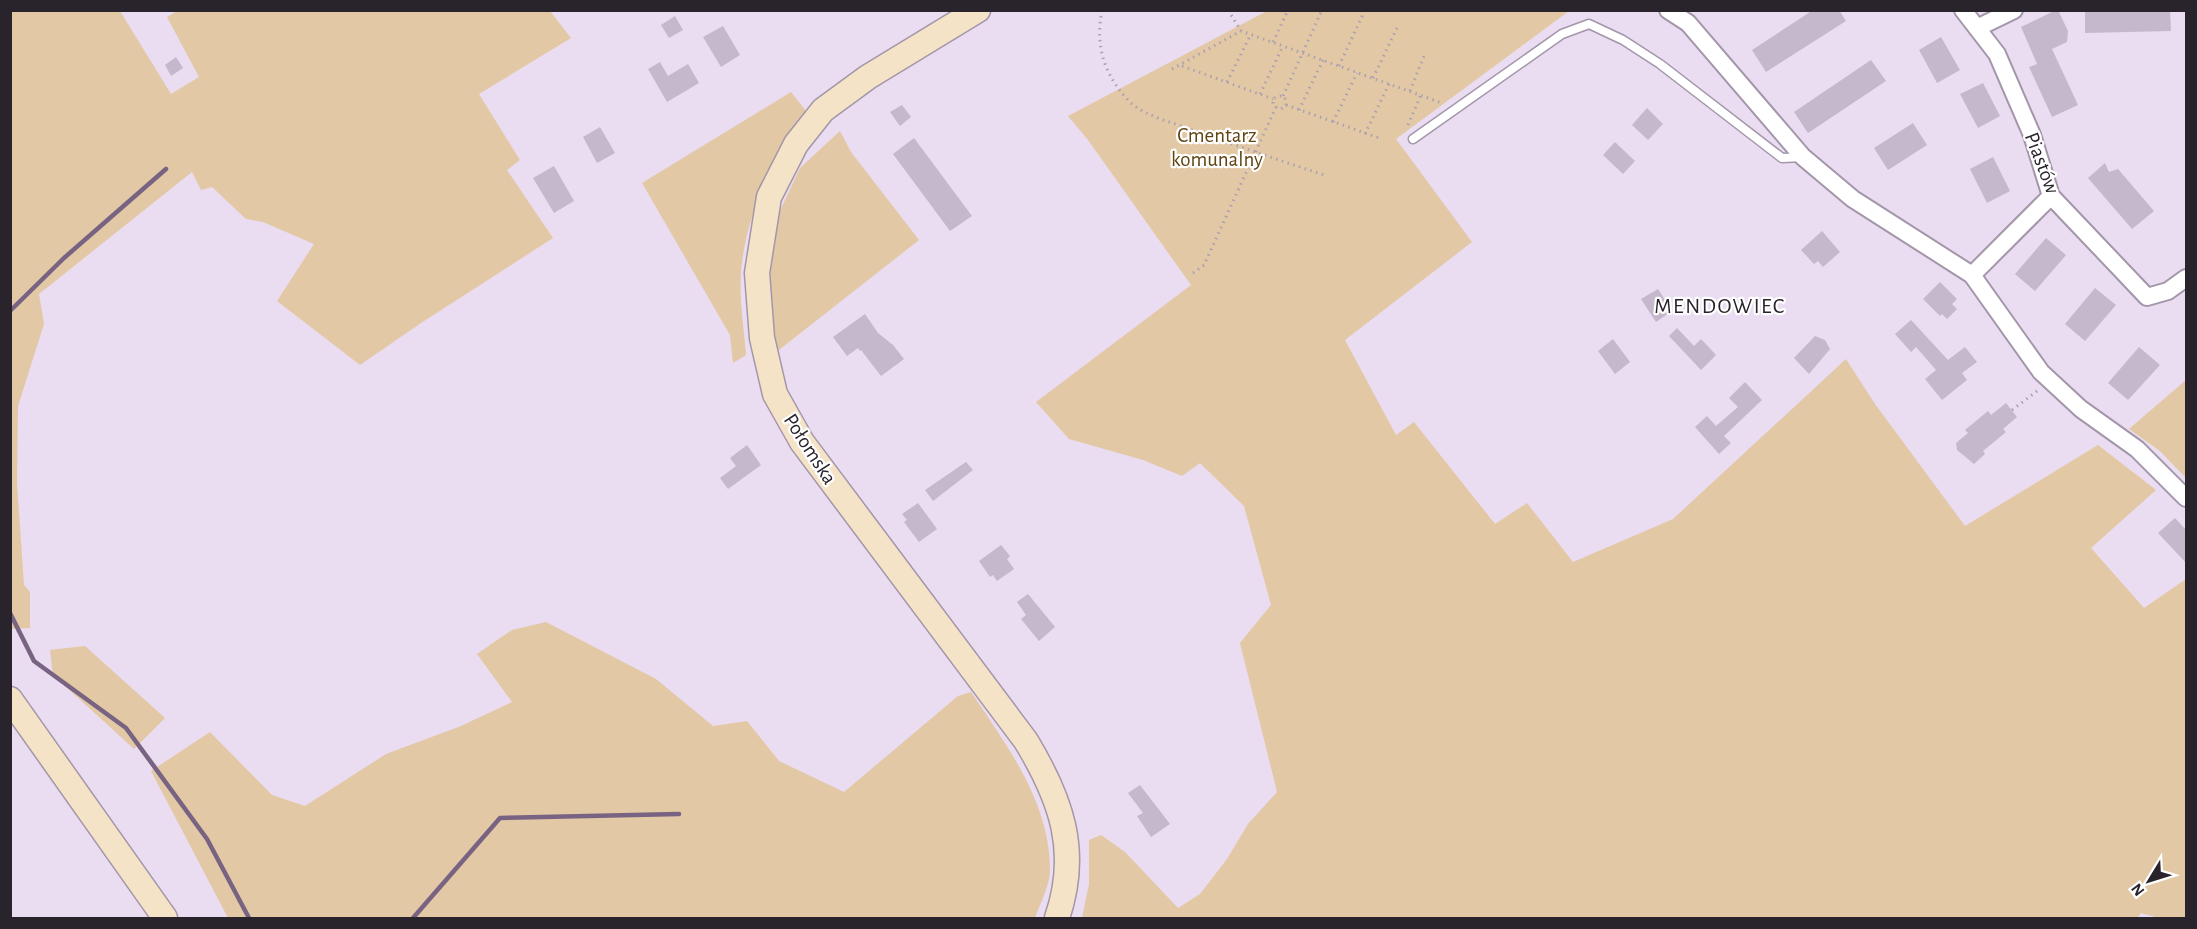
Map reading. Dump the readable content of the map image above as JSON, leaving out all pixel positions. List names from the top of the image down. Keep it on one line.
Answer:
{"streets":{"street":["Piastów","Połomska"]},"districts":["MENDOWIEC"],"parks":["Cmentarz komunalny"],"north":"bottom left"}
